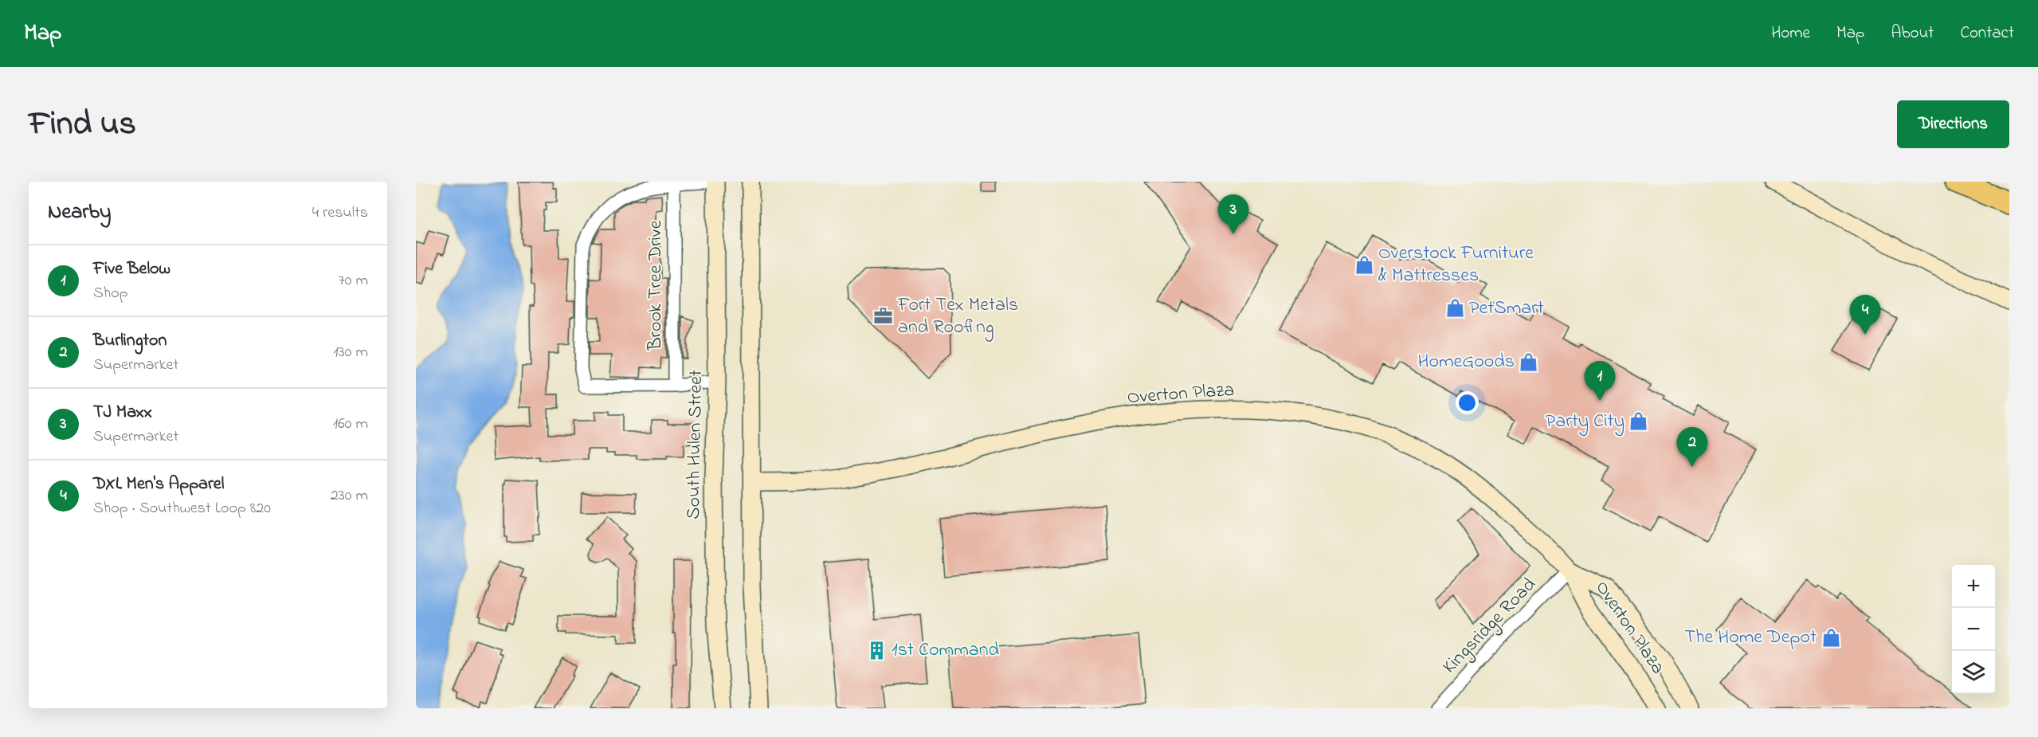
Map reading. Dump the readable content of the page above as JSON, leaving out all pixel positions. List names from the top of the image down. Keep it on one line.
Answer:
{"streets":{"main road":["Overton Plaza","South Hulen Street"],"street":["Brook Tree Drive","Kingsridge Road"]},"crossings":[["Overton Plaza","Kingsridge Road"]],"places":{"shop":["Overstock Furniture & Mattresses","PetSmart","HomeGoods","Party City","The Home Depot"],"office":["Fort Tex Metals and Roofing"],"building":["1st Command"]},"page":{"header":"Map","nav":["Home","Map","About","Contact"],"title":"Find us","buttons":"Directions","heading":["Nearby","4 results"],"pins":["3","4","1","2"],"list":[{"mark":"1","name":"Five Below","note":"Shop","value":"70 m"},{"mark":"2","name":"Burlington","note":"Supermarket","value":"130 m"},{"mark":"3","name":"TJ Maxx","note":"Supermarket","value":"160 m"},{"mark":"4","name":"DXL Men's Apparel","note":"Shop · Southwest Loop 820","value":"230 m"}],"map_buttons":["+","−"]}}
